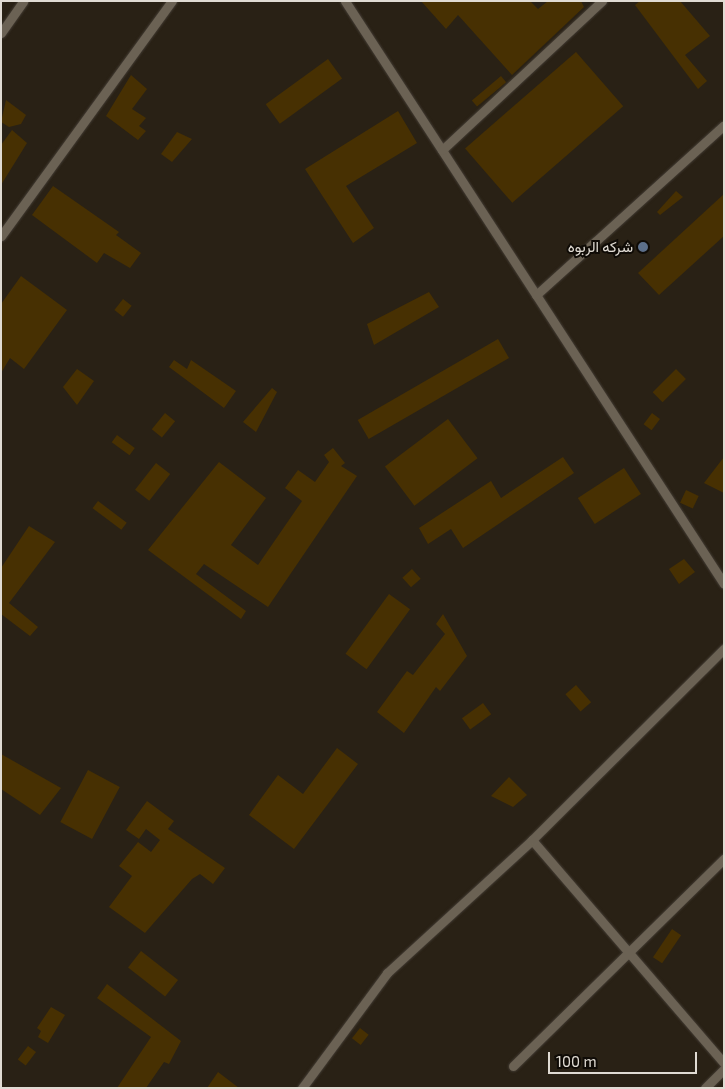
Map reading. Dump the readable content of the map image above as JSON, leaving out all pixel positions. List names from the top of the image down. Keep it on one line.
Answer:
{"places":["شركه الربوه"],"scale_bar":"100 m"}
